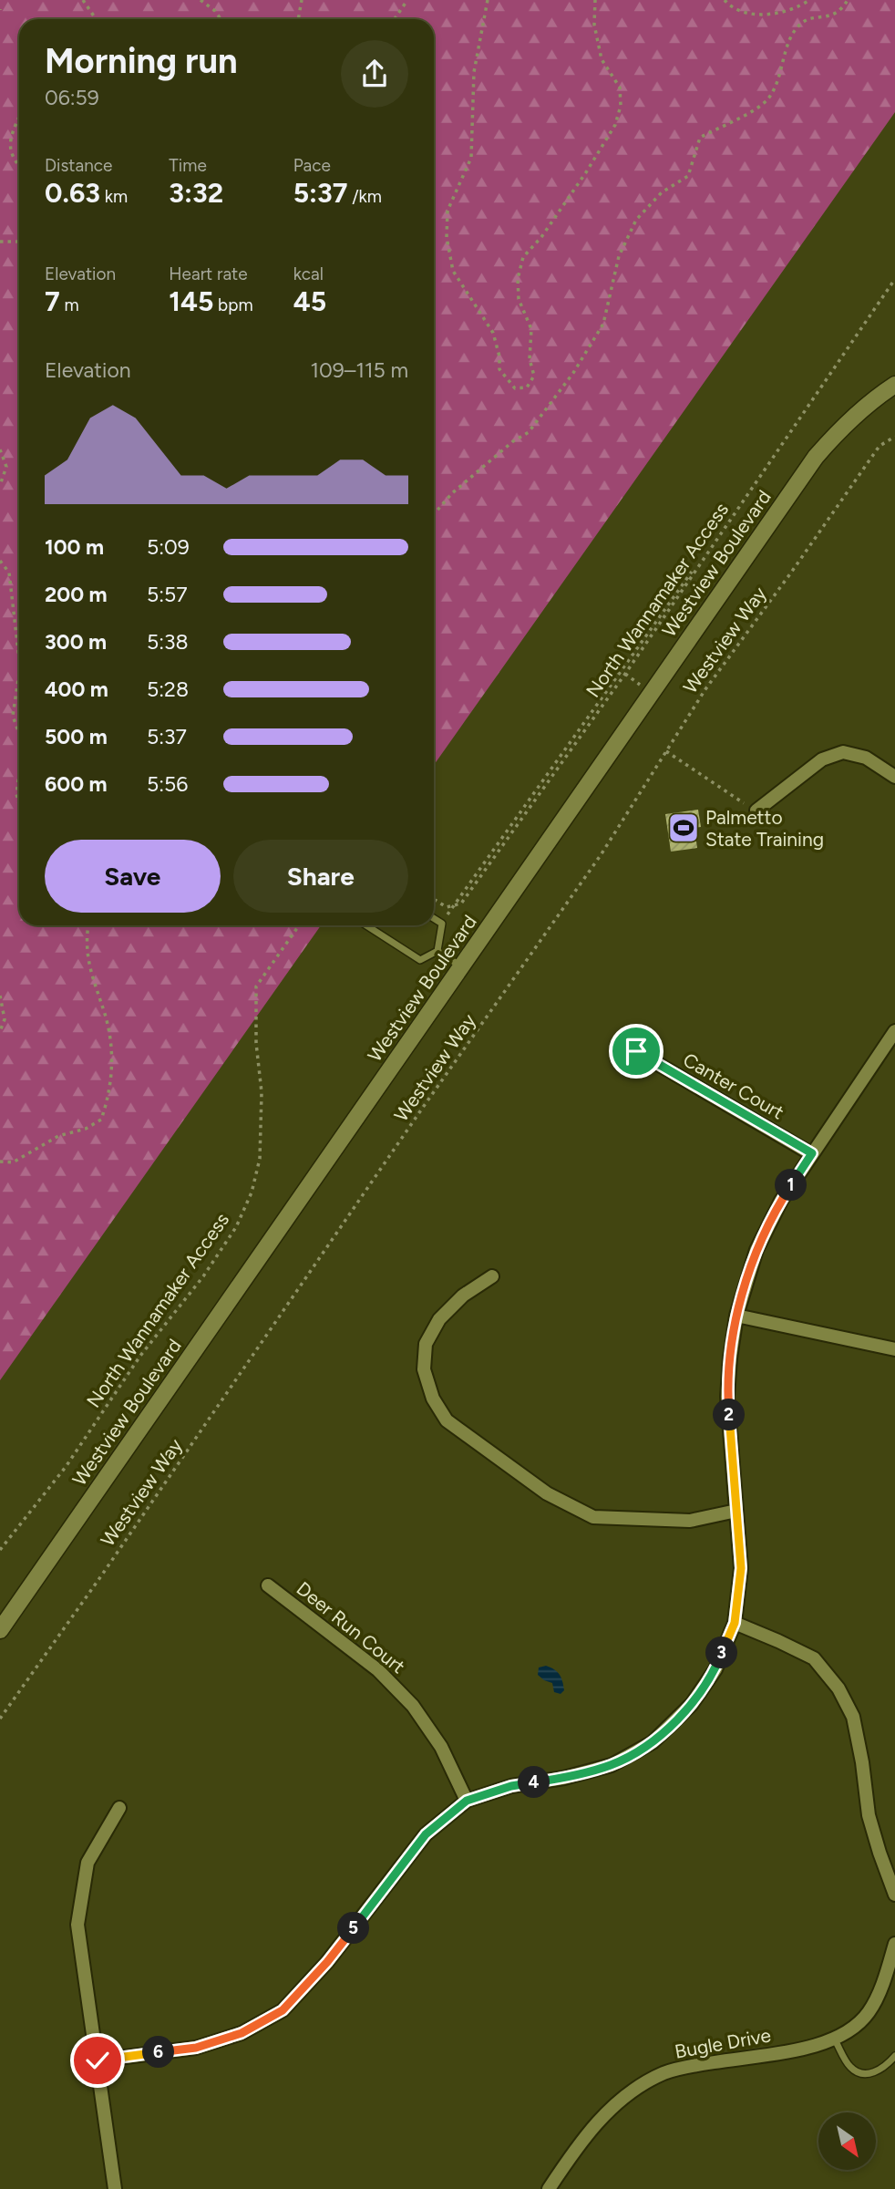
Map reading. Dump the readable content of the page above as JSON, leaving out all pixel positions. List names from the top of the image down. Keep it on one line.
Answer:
{"streets":{"street":["Westview Boulevard","Canter Court","Deer Run Court","Bugle Drive"],"path":["North Wannamaker Access","Westview Way"]},"places":{"sports":["Palmetto State Training"]},"north":"bottom right","page":{"heading":["Morning run","06:59"],"stats":[["Distance","0.63 km"],["Time","3:32"],["Pace","5:37 /km"],["Elevation","7 m"],["Heart rate","145 bpm"],["kcal","45"]],"chart":["Elevation","109–115 m"],"list":[{"name":"100 m","note":"5:09"},{"name":"200 m","note":"5:57"},{"name":"300 m","note":"5:38"},{"name":"400 m","note":"5:28"},{"name":"500 m","note":"5:37"},{"name":"600 m","note":"5:56"}],"buttons":["Save","Share"],"pins":["1","2","3","4","5","6"]}}
